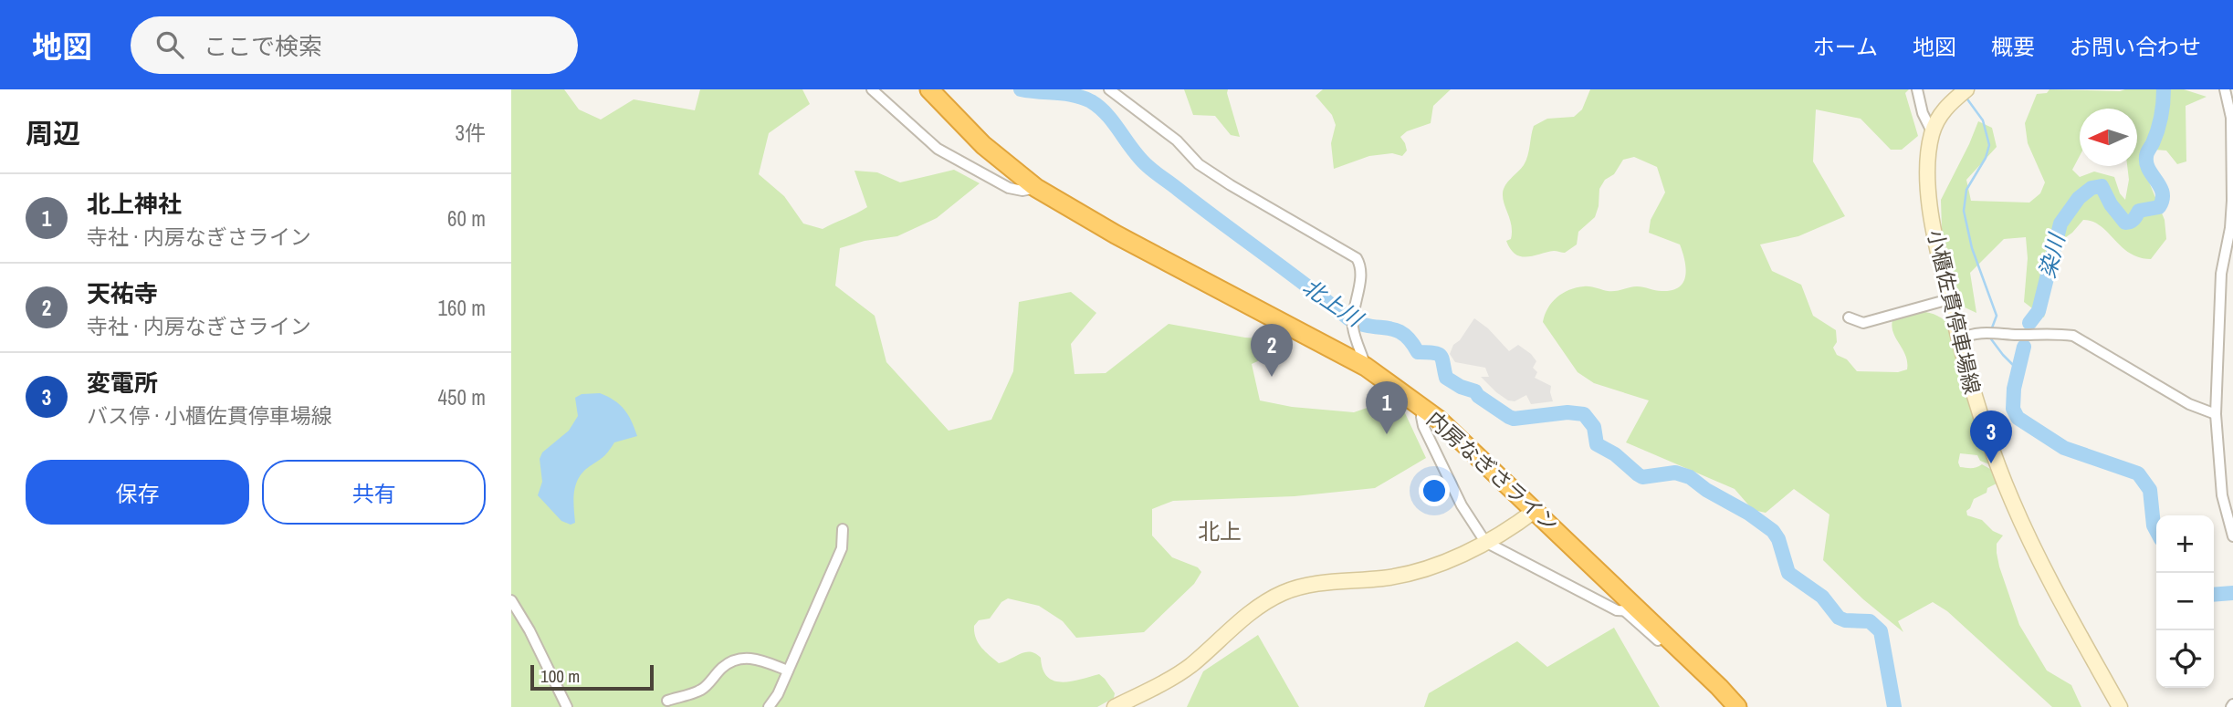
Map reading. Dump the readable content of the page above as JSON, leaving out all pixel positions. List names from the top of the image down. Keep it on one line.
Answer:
{"streets":{"highway":["内房なぎさライン"],"main road":["小櫃佐貫停車場線"]},"districts":["北上"],"water":["染川","北上川"],"scale_bar":"100 m","north":"left","page":{"header":"地図","search":"ここで検索","nav":["ホーム","地図","概要","お問い合わせ"],"heading":["周辺","3件"],"list":[{"mark":"1","name":"北上神社","note":"寺社 · 内房なぎさライン","value":"60 m"},{"mark":"2","name":"天祐寺","note":"寺社 · 内房なぎさライン","value":"160 m"},{"mark":"3","name":"変電所","note":"バス停 · 小櫃佐貫停車場線","value":"450 m"}],"pins":["2","1","3"],"buttons":["保存","共有"],"map_buttons":["+","−"],"scale":"100 m"}}
